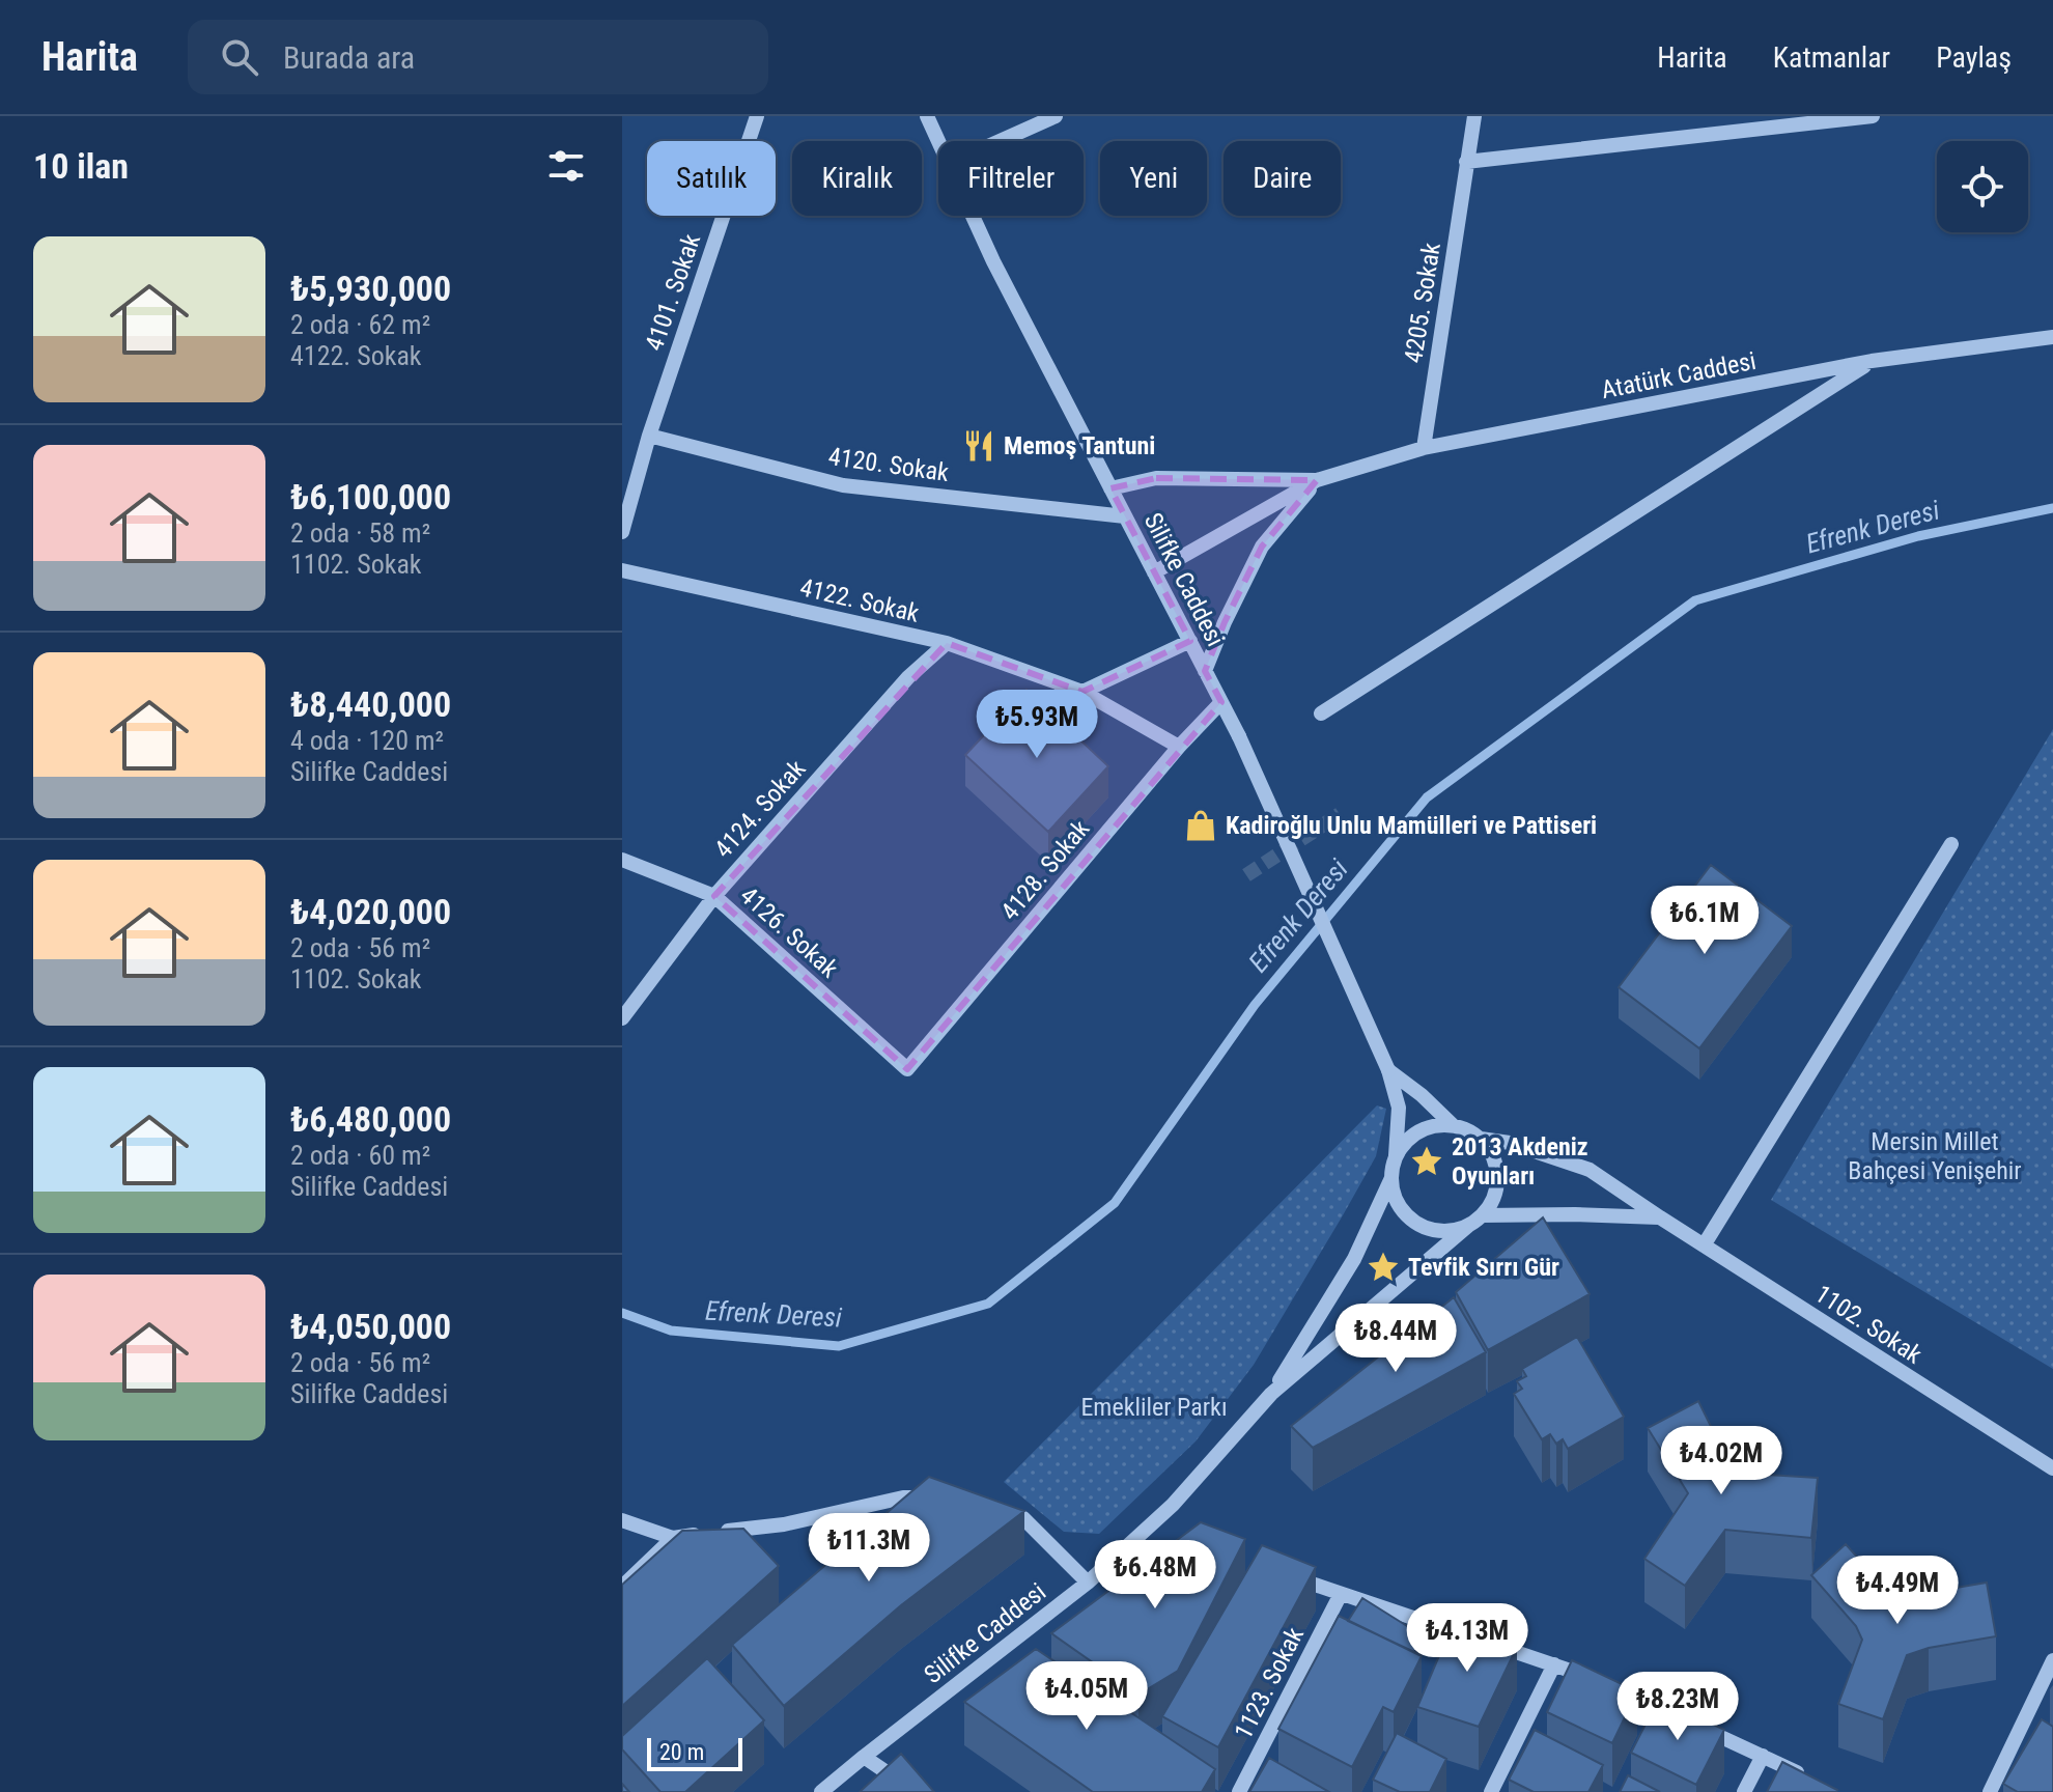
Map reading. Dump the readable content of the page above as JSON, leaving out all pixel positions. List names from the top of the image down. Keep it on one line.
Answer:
{"streets":{"street":["4101. Sokak","4205. Sokak","Atatürk Caddesi","4120. Sokak","Silifke Caddesi","4122. Sokak","4124. Sokak","4128. Sokak","4126. Sokak","1102. Sokak","1123. Sokak"]},"crossings":[["4101. Sokak","4120. Sokak"],["4205. Sokak","Atatürk Caddesi"],["Atatürk Caddesi","Silifke Caddesi"],["4120. Sokak","Silifke Caddesi"],["Silifke Caddesi","4128. Sokak"],["Silifke Caddesi","1102. Sokak"],["4122. Sokak","4124. Sokak"],["4122. Sokak","4128. Sokak"],["4124. Sokak","4126. Sokak"],["4128. Sokak","4126. Sokak"]],"water":["Efrenk Deresi"],"parks":["Mersin Millet Bahçesi Yenişehir","Emekliler Parkı"],"places":{"restaurant":["Memoş Tantuni"],"shop":["Kadiroğlu Unlu Mamülleri ve Pattiseri"],"place":["2013 Akdeniz Oyunları","Tevfik Sırrı Gür"]},"scale_bar":"20 m","page":{"header":"Harita","search":"Burada ara","nav":["Harita","Katmanlar","Paylaş"],"heading":"10 ilan","chip":["Satılık","Kiralık","Filtreler","Yeni","Daire"],"list":[{"name":"₺5,930,000","note":"2 oda · 62 m² · 4122. Sokak"},{"name":"₺6,100,000","note":"2 oda · 58 m² · 1102. Sokak"},{"name":"₺8,440,000","note":"4 oda · 120 m² · Silifke Caddesi"},{"name":"₺4,020,000","note":"2 oda · 56 m² · 1102. Sokak"},{"name":"₺6,480,000","note":"2 oda · 60 m² · Silifke Caddesi"},{"name":"₺4,050,000","note":"2 oda · 56 m² · Silifke Caddesi"}],"price":["₺5.93M","₺6.1M","₺8.44M","₺4.02M","₺11.3M","₺6.48M","₺4.49M","₺4.13M","₺4.05M","₺8.23M"],"scale":"20 m"}}
